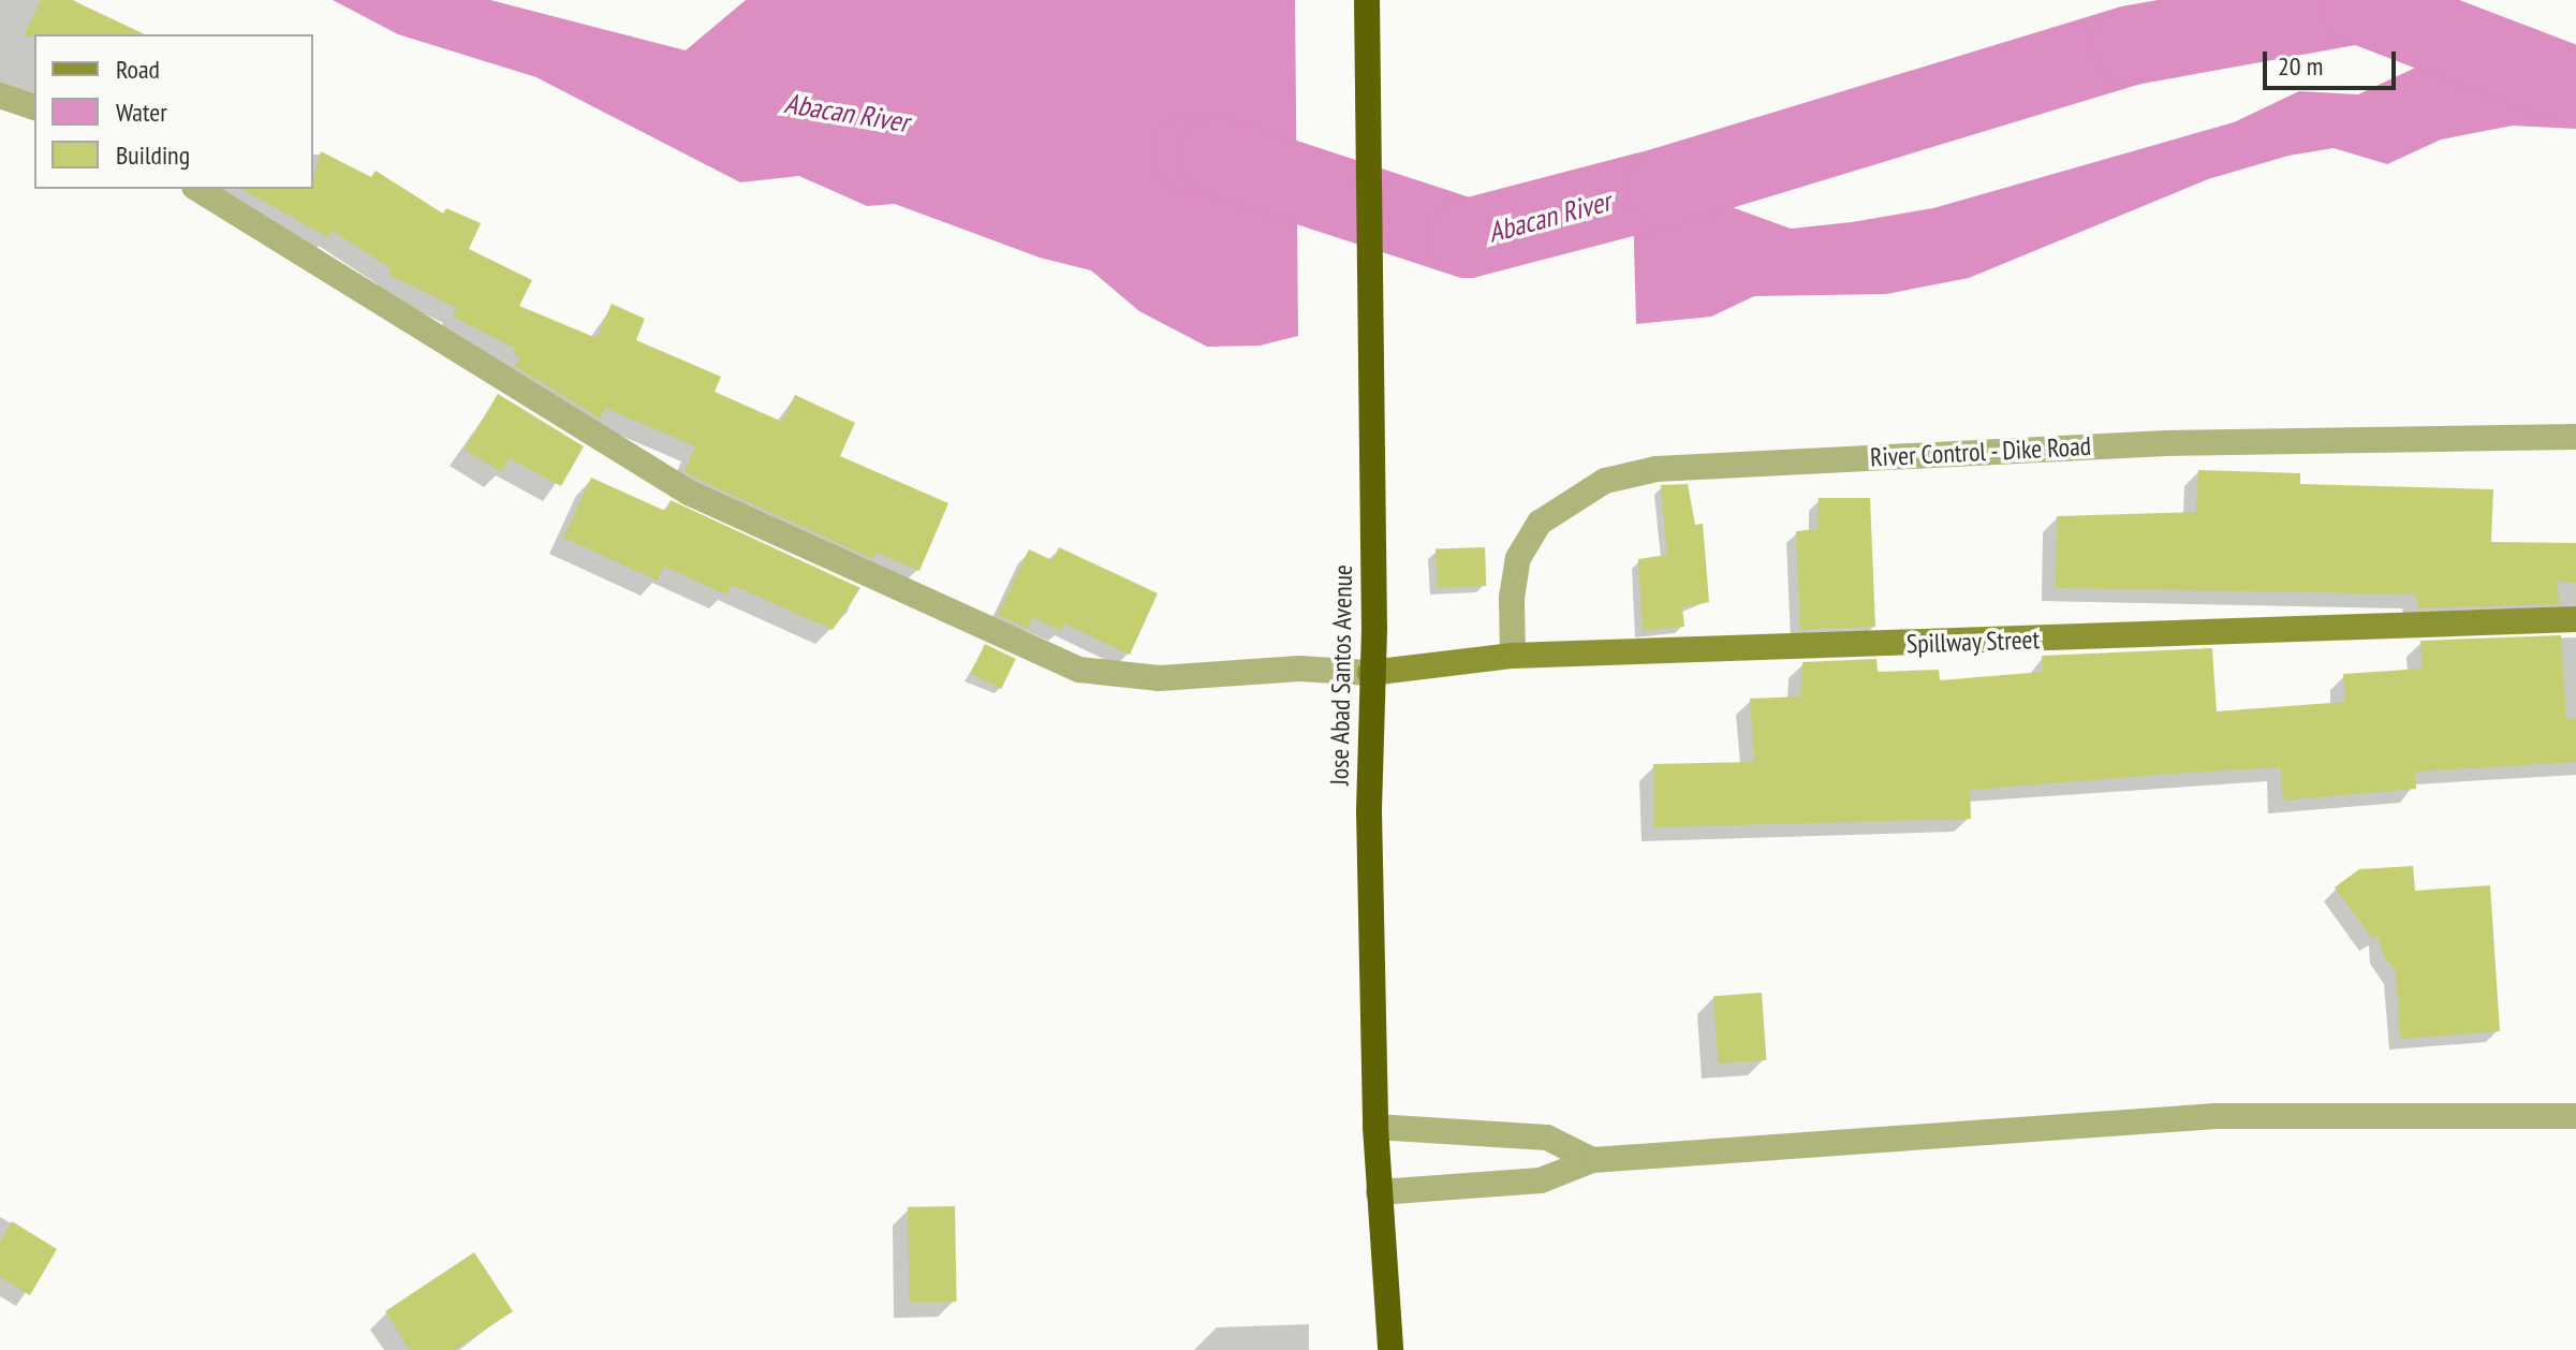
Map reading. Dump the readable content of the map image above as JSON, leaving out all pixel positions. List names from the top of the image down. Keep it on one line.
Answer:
{"streets":{"highway":["Jose Abad Santos Avenue"],"street":["River Control - Dike Road","Spillway Street"]},"crossings":[["River Control - Dike Road","Spillway Street"],["Spillway Street","Jose Abad Santos Avenue"]],"water":["Abacan River"],"legend":["Road","Water","Building"],"scale_bar":"20 m"}
